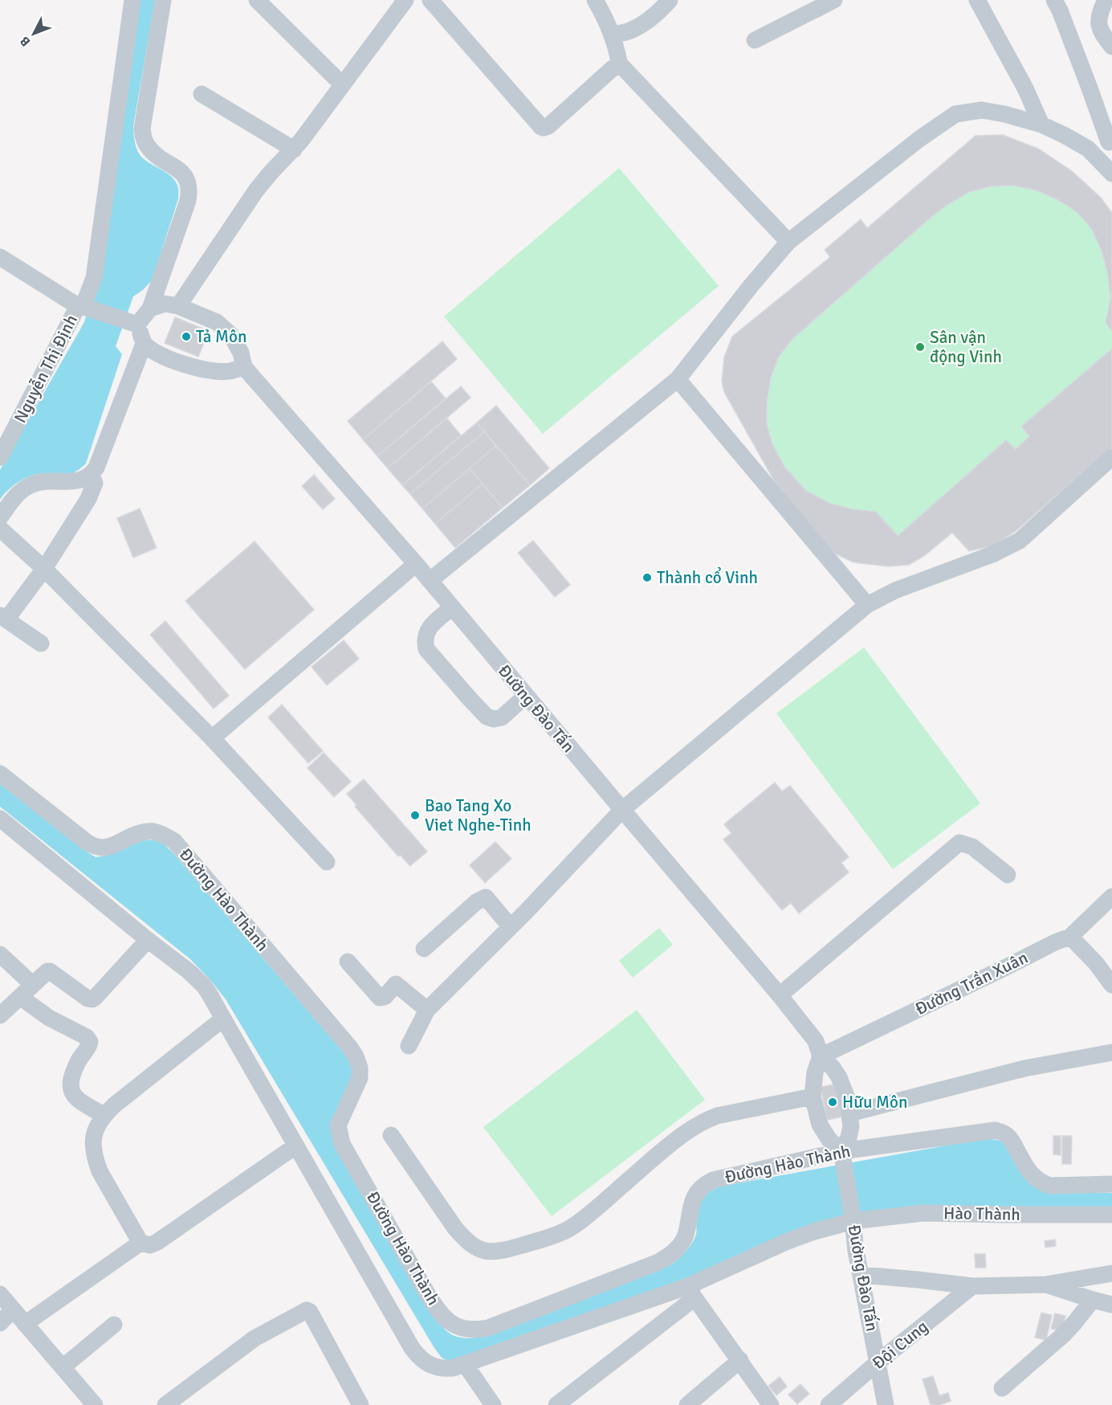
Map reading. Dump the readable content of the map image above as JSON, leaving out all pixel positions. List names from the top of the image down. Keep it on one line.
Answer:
{"streets":{"street":["Nguyễn Thị Định","Đường Đào Tấn","Đường Hào Thành","Đường Trần Xuân","Hào Thành","Đội Cung"]},"crossings":[["Đường Đào Tấn","Đường Hào Thành"],["Đường Đào Tấn","Đường Trần Xuân"],["Đường Đào Tấn","Hào Thành"],["Đường Đào Tấn","Đội Cung"]],"places":["Tả Môn","Sân vận động Vinh","Thành cổ Vinh","Bao Tang Xo Viet Nghe-Tinh","Hữu Môn"],"north":"bottom left"}
